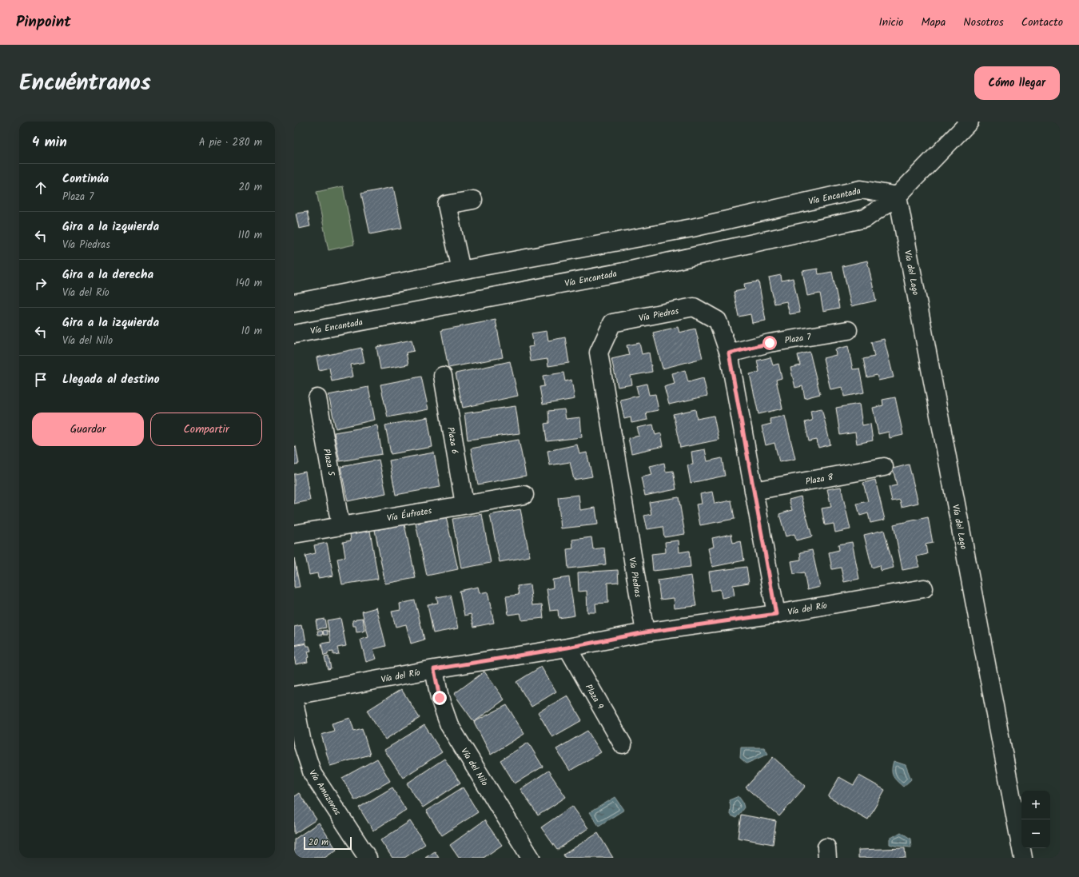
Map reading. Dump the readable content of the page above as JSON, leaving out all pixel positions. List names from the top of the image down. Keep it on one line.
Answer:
{"streets":{"street":["Vía Encantada","Vía del Lago","Vía Piedras","Plaza 7","Plaza 6","Plaza 5","Plaza 8","Vía Éufrates","Vía del Río","Plaza 9","Vía del Nilo","Vía Amazonas"]},"crossings":[["Vía Encantada","Vía del Lago"],["Vía Piedras","Plaza 7"],["Vía Piedras","Plaza 8"],["Vía Piedras","Vía del Río"],["Plaza 6","Vía Éufrates"],["Plaza 5","Vía Éufrates"],["Vía del Río","Plaza 9"],["Vía del Río","Vía del Nilo"]],"scale_bar":"20 m","page":{"header":"Pinpoint","nav":["Inicio","Mapa","Nosotros","Contacto"],"title":"Encuéntranos","buttons":["Cómo llegar",["Guardar","Compartir"]],"heading":["4 min","A pie · 280 m"],"list":[["Continúa","Plaza 7","20 m"],["Gira a la izquierda","Vía Piedras","110 m"],["Gira a la derecha","Vía del Río","140 m"],["Gira a la izquierda","Vía del Nilo","10 m"],"Llegada al destino"],"map_buttons":["+","−"],"scale":"20 m"}}
